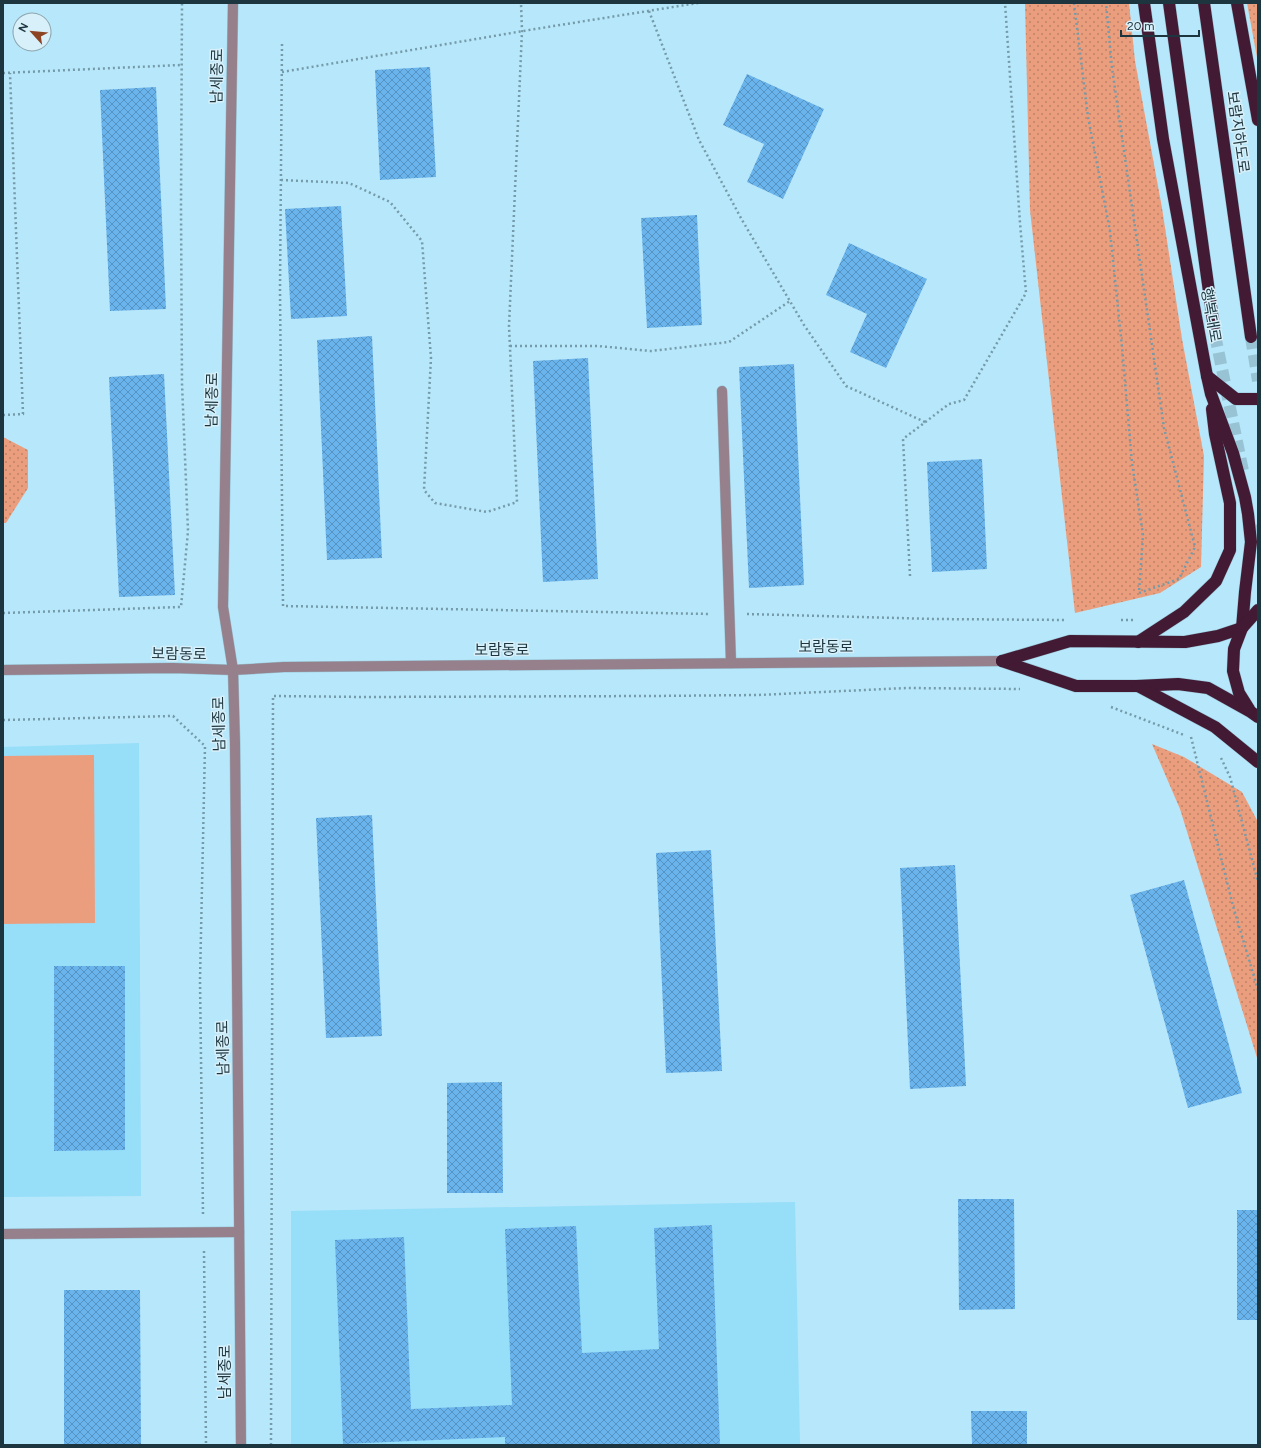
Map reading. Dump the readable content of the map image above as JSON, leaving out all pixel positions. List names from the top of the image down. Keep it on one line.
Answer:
{"streets":{"highway":["보람지하도로","행복대로"],"street":["남세종로","보람동로"]},"crossings":[["남세종로","보람동로"]],"scale_bar":"20 m","north":"top left"}
